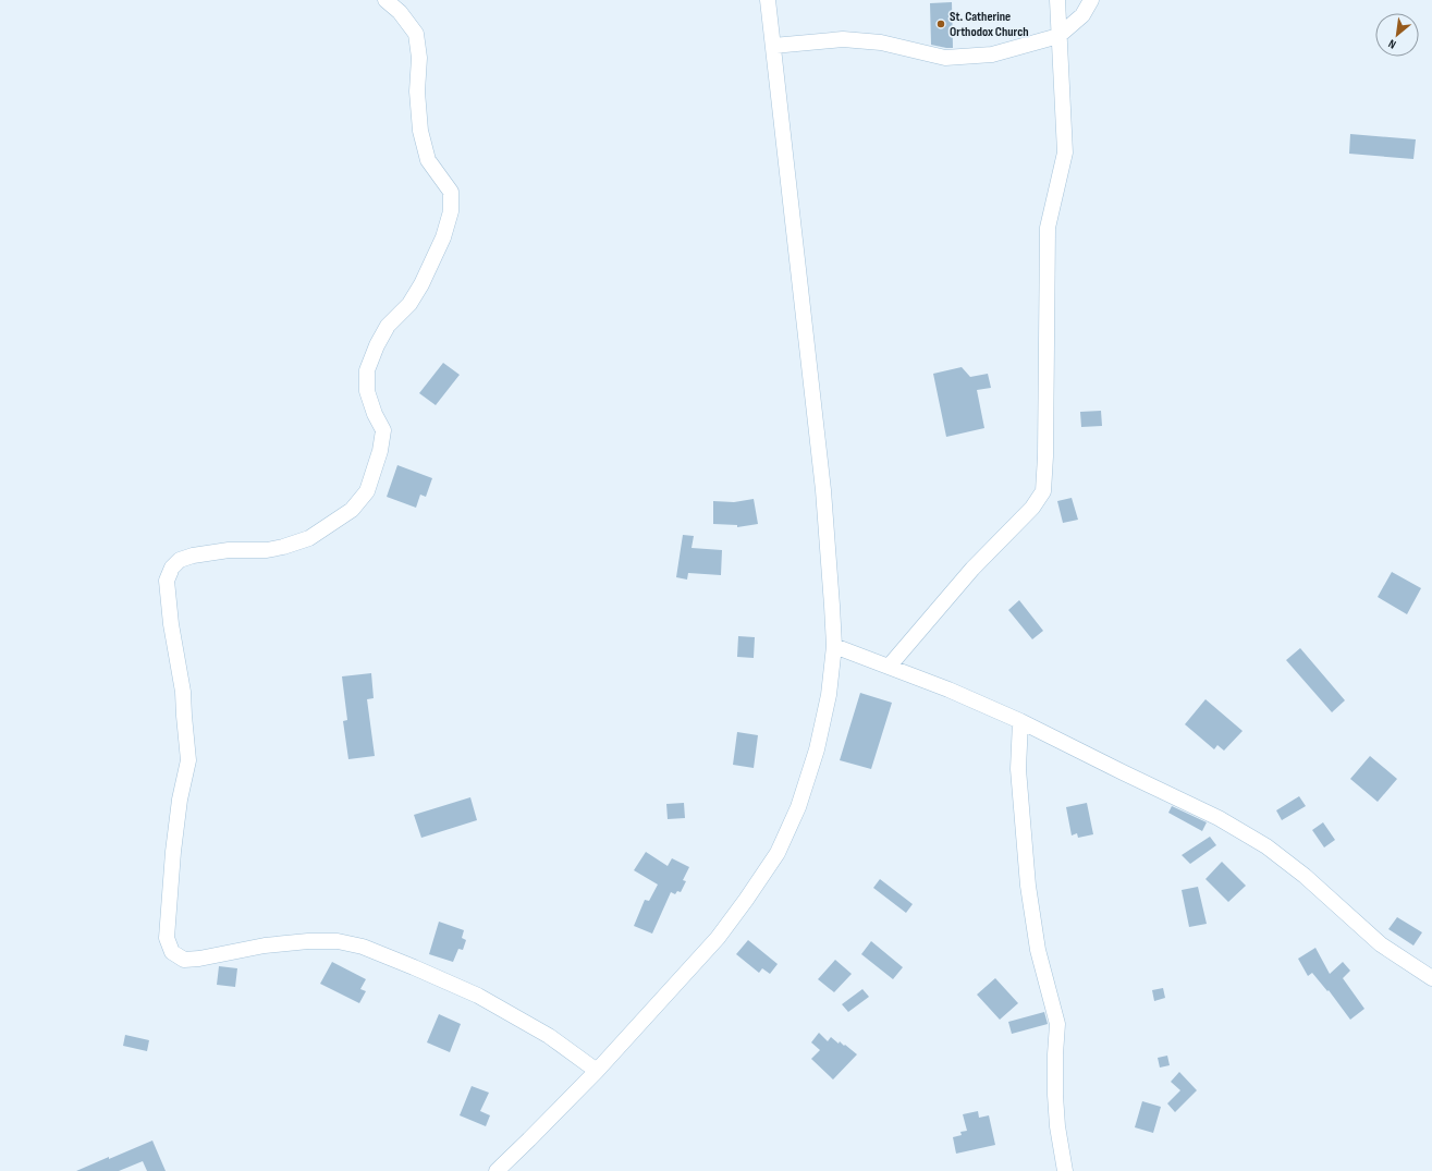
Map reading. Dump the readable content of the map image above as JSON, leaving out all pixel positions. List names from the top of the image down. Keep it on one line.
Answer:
{"places":["St. Catherine Orthodox Church"],"north":"bottom left"}
